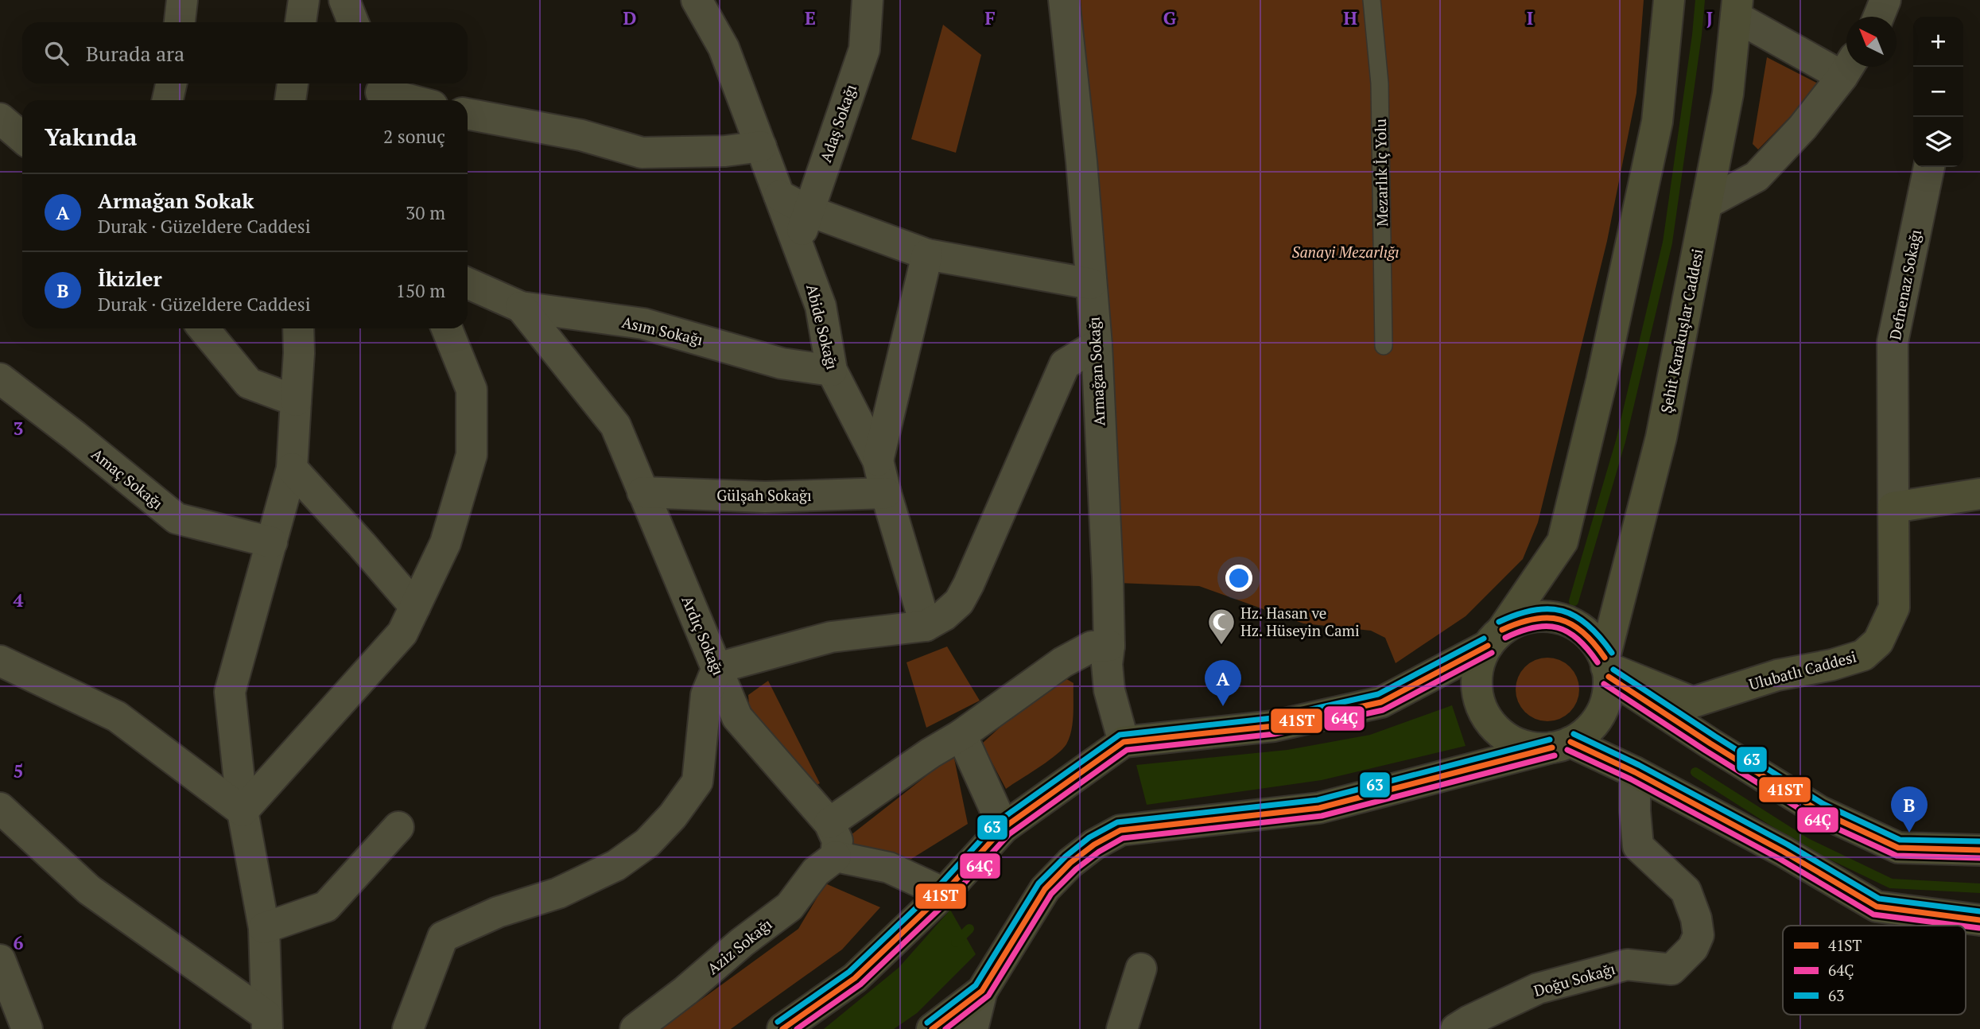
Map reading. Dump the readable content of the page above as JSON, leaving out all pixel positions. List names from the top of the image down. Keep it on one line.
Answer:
{"streets":{"main road":["Şehit Karakuşlar Caddesi","Ulubatlı Caddesi"],"street":["Adaş Sokağı","Defnenaz Sokağı","Abide Sokağı","Asım Sokağı","Armağan Sokağı","Amaç Sokağı","Gülşah Sokağı","Ardıç Sokağı","Aziz Sokağı","Doğu Sokağı"],"lane":["Mezarlık İç Yolu"]},"crossings":[["Adaş Sokağı","Abide Sokağı"],["Defnenaz Sokağı","Ulubatlı Caddesi"],["Abide Sokağı","Asım Sokağı"],["Abide Sokağı","Gülşah Sokağı"],["Asım Sokağı","Ardıç Sokağı"],["Şehit Karakuşlar Caddesi","Ulubatlı Caddesi"],["Gülşah Sokağı","Ardıç Sokağı"],["Ardıç Sokağı","Aziz Sokağı"]],"parks":["Sanayi Mezarlığı"],"places":{"mosque":["Hz. Hasan ve Hz. Hüseyin Cami"]},"lines":["transit line 63","transit line 41ST","transit line 64Ç"],"legend":["41ST","64Ç","63"],"north":"top left","page":{"map_buttons":["+","−"],"search":"Burada ara","heading":["Yakında","2 sonuç"],"list":[{"mark":"A","name":"Armağan Sokak","note":"Durak · Güzeldere Caddesi","value":"30 m"},{"mark":"B","name":"İkizler","note":"Durak · Güzeldere Caddesi","value":"150 m"}],"pins":["A","B"]},"grid":{"columns":["D","E","F","G","H","I","J"],"rows":["3","4","5","6"]}}
